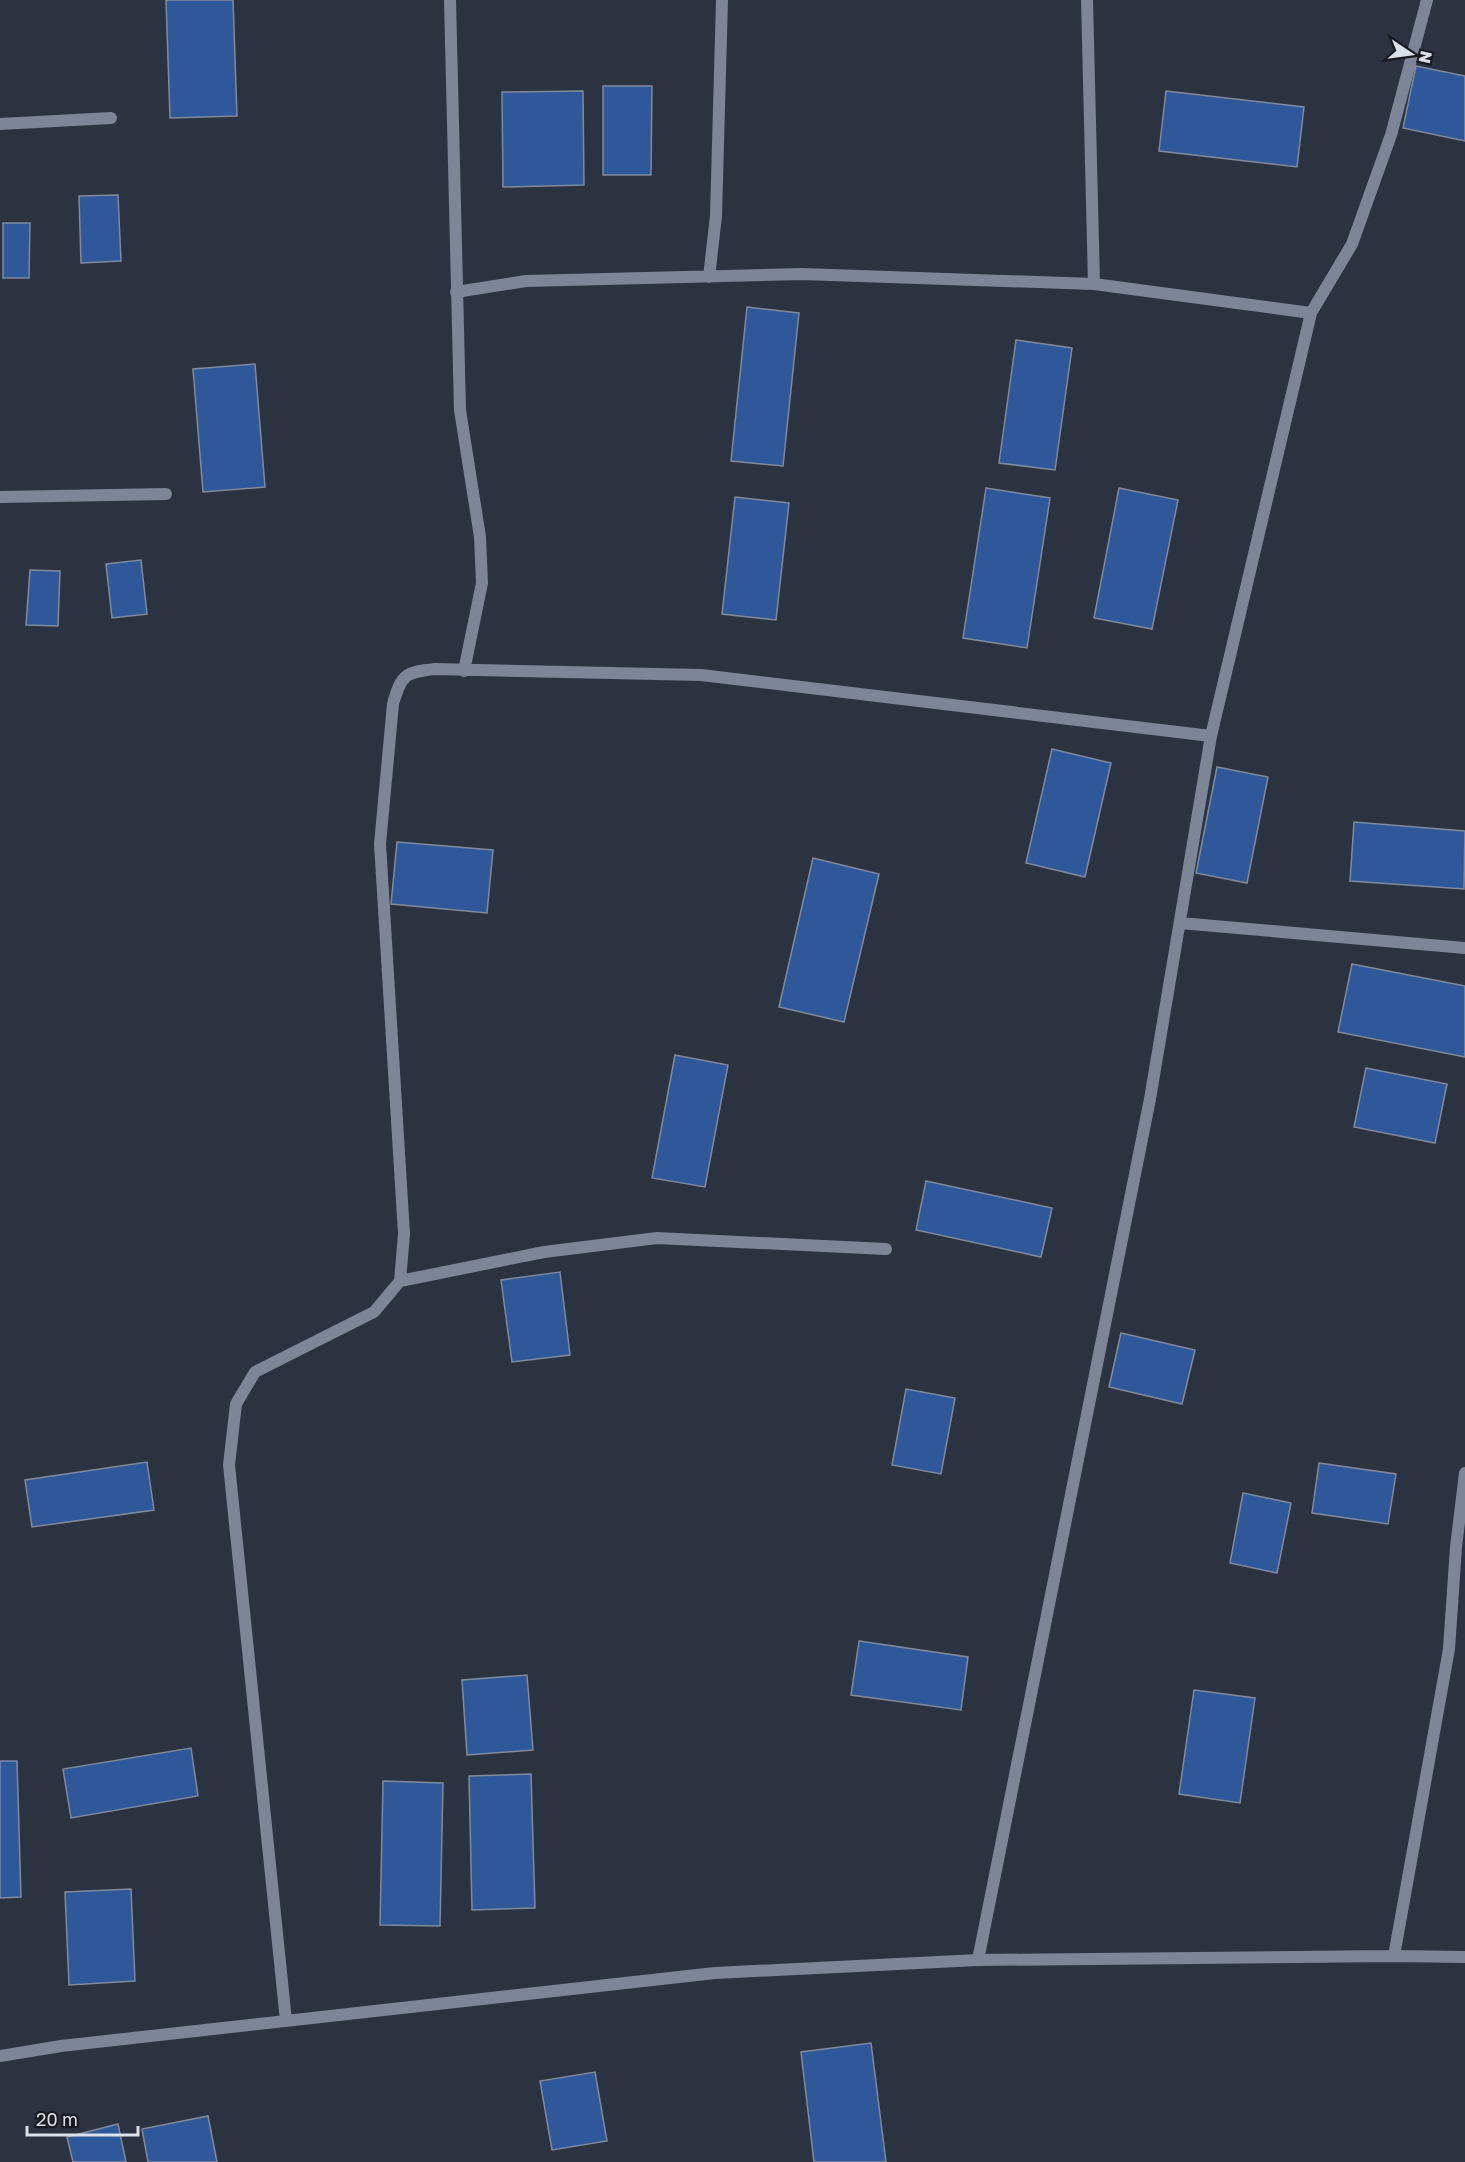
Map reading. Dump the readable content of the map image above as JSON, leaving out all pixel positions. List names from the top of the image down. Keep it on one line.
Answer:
{"scale_bar":"20 m","north":"right"}
